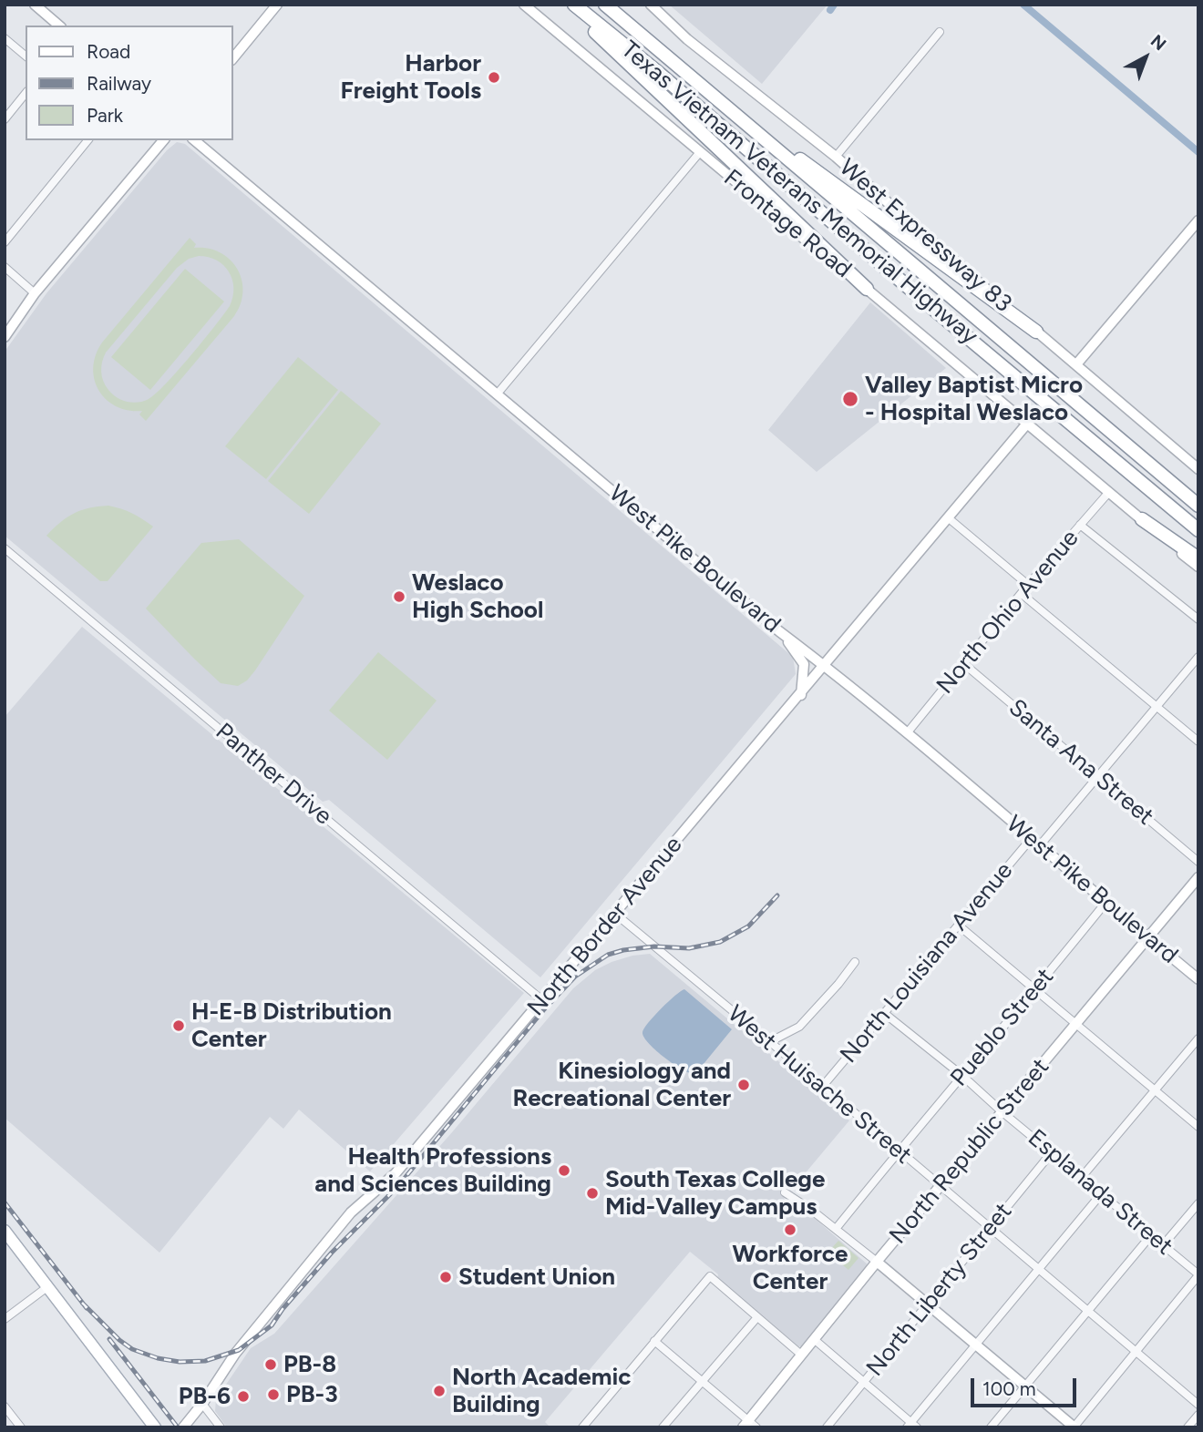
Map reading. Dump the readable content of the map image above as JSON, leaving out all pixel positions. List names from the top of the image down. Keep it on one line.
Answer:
{"streets":{"highway":["Texas Vietnam Veterans Memorial Highway"],"street":["Frontage Road","West Expressway 83","West Pike Boulevard","North Ohio Avenue","Santa Ana Street","Panther Drive","North Border Avenue","North Louisiana Avenue","Pueblo Street","West Huisache Street","North Republic Street","Esplanada Street","North Liberty Street"]},"crossings":[["Frontage Road","North Ohio Avenue"],["Frontage Road","North Border Avenue"],["West Pike Boulevard","North Ohio Avenue"],["West Pike Boulevard","North Border Avenue"],["West Pike Boulevard","North Louisiana Avenue"],["West Pike Boulevard","Pueblo Street"],["West Pike Boulevard","North Republic Street"],["North Ohio Avenue","Santa Ana Street"],["Panther Drive","North Border Avenue"],["North Border Avenue","West Huisache Street"],["North Louisiana Avenue","West Huisache Street"],["North Louisiana Avenue","Esplanada Street"],["Pueblo Street","West Huisache Street"],["Pueblo Street","Esplanada Street"],["West Huisache Street","North Republic Street"],["West Huisache Street","North Liberty Street"],["North Republic Street","Esplanada Street"],["Esplanada Street","North Liberty Street"]],"places":["Harbor Freight Tools","Valley Baptist Micro - Hospital Weslaco","Weslaco High School","H-E-B Distribution Center","Kinesiology and Recreational Center","Health Professions and Sciences Building","South Texas College Mid-Valley Campus","Workforce Center","Student Union","PB-8","North Academic Building","PB-3","PB-6"],"legend":["Road","Railway","Park"],"scale_bar":"100 m","north":"top right"}
